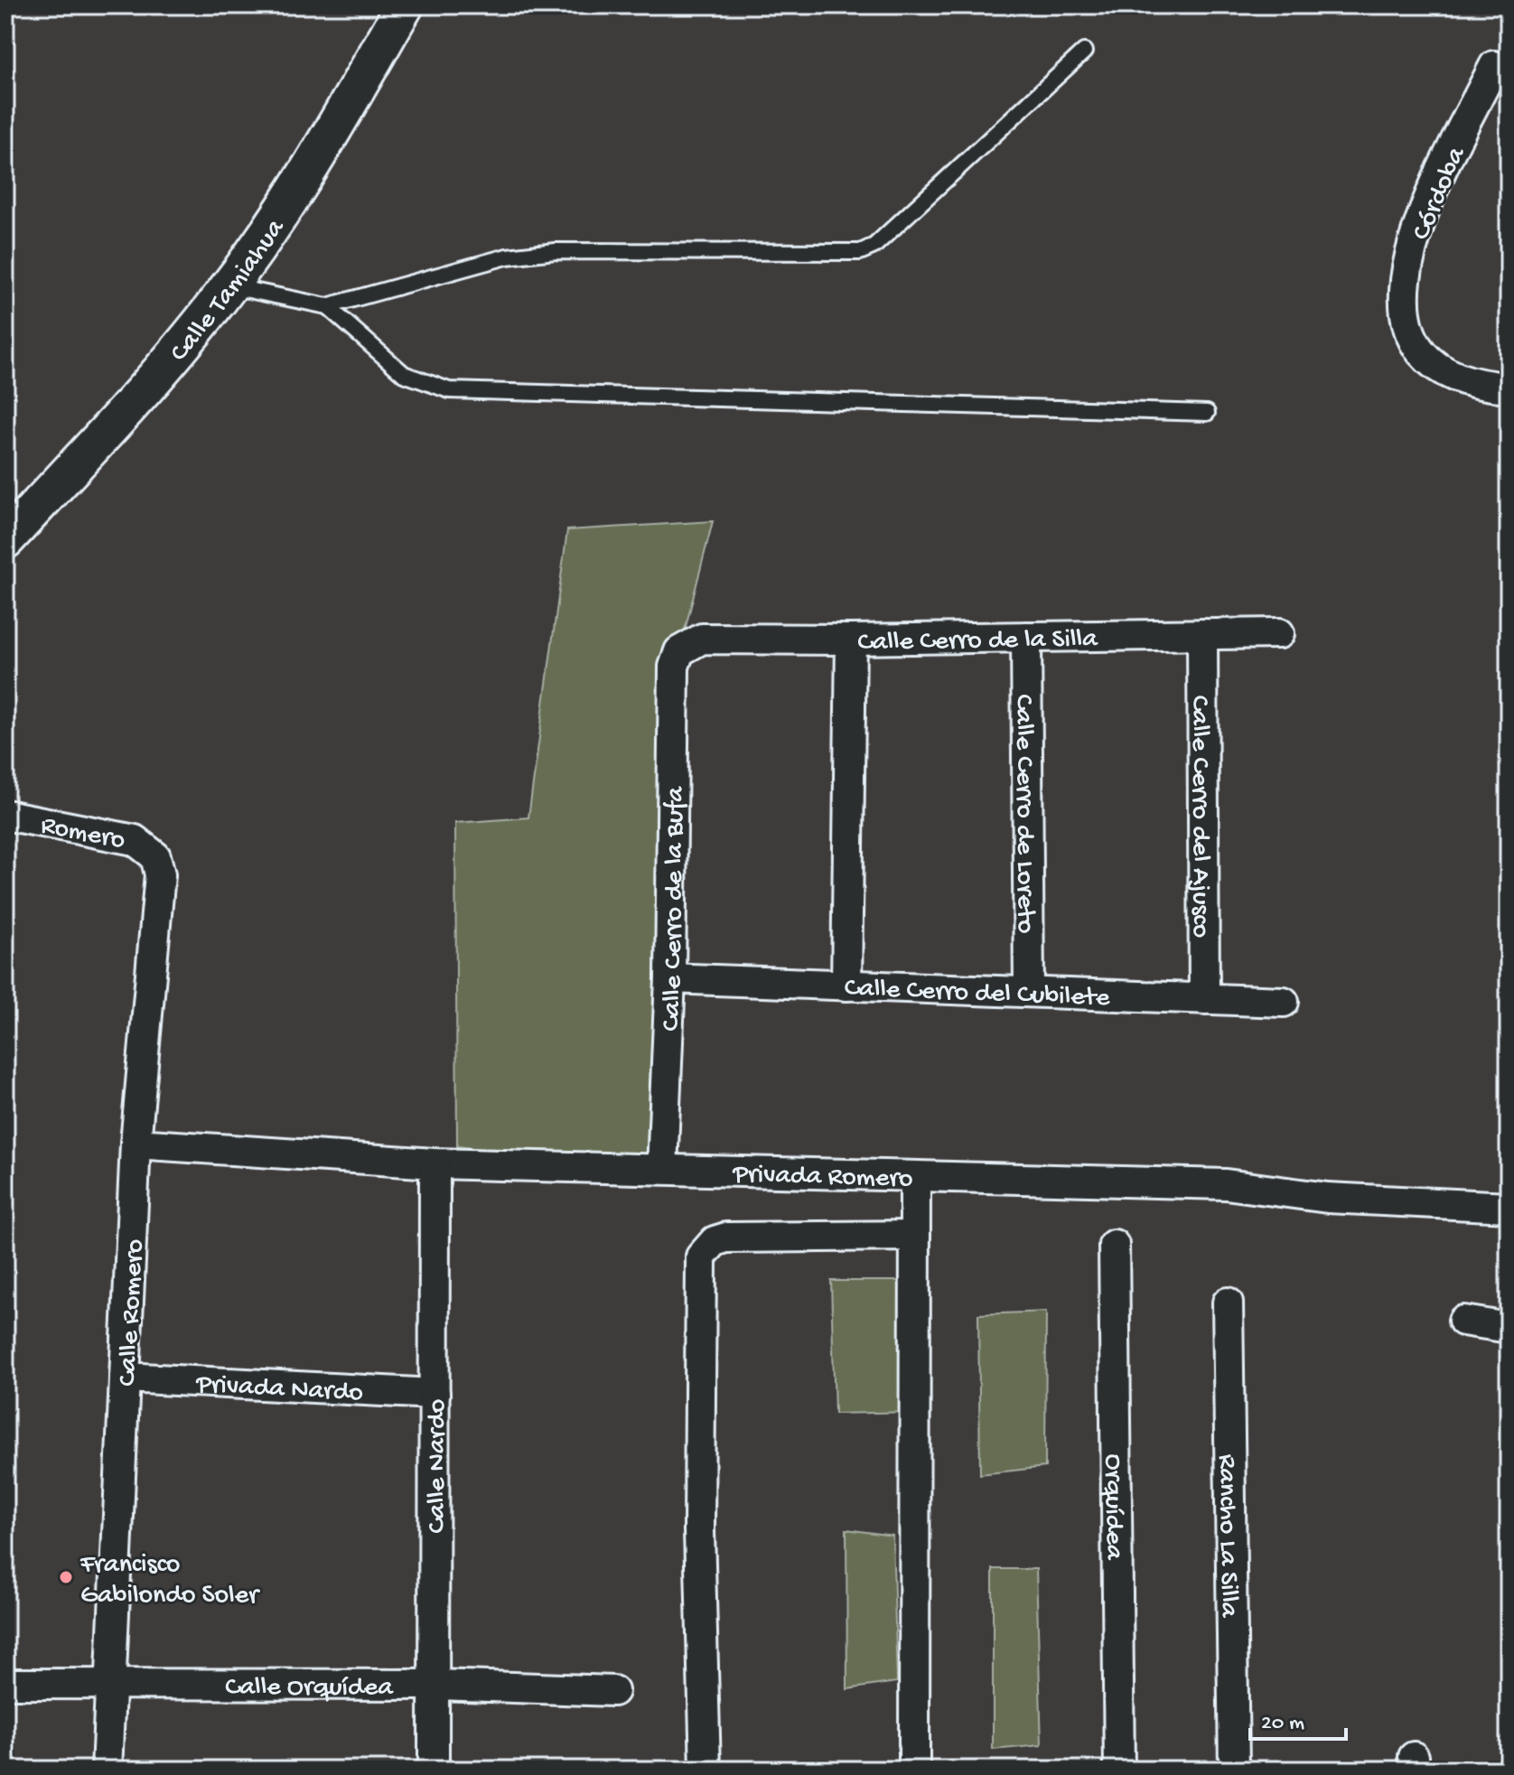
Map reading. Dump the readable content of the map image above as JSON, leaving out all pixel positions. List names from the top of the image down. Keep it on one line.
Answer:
{"streets":{"street":["Córdoba","Calle Tamiahua","Calle Cerro de la Silla","Calle Cerro de Loreto","Calle Cerro del Ajusco","Romero","Calle Cerro de la Bufa","Calle Cerro del Cubilete","Privada Romero","Calle Romero","Privada Nardo","Calle Nardo","Orquídea","Rancho La Silla","Calle Orquídea"]},"crossings":[["Calle Cerro de la Silla","Calle Cerro de Loreto"],["Calle Cerro de la Silla","Calle Cerro del Ajusco"],["Calle Cerro de la Silla","Calle Cerro de la Bufa"],["Calle Cerro de Loreto","Calle Cerro del Cubilete"],["Calle Cerro del Ajusco","Calle Cerro del Cubilete"],["Romero","Calle Romero"],["Calle Cerro de la Bufa","Calle Cerro del Cubilete"],["Calle Cerro de la Bufa","Privada Romero"],["Privada Romero","Calle Romero"],["Privada Romero","Calle Nardo"],["Calle Romero","Privada Nardo"],["Calle Romero","Calle Orquídea"],["Privada Nardo","Calle Nardo"],["Calle Nardo","Calle Orquídea"]],"places":["Francisco Gabilondo Soler"],"scale_bar":"20 m"}
